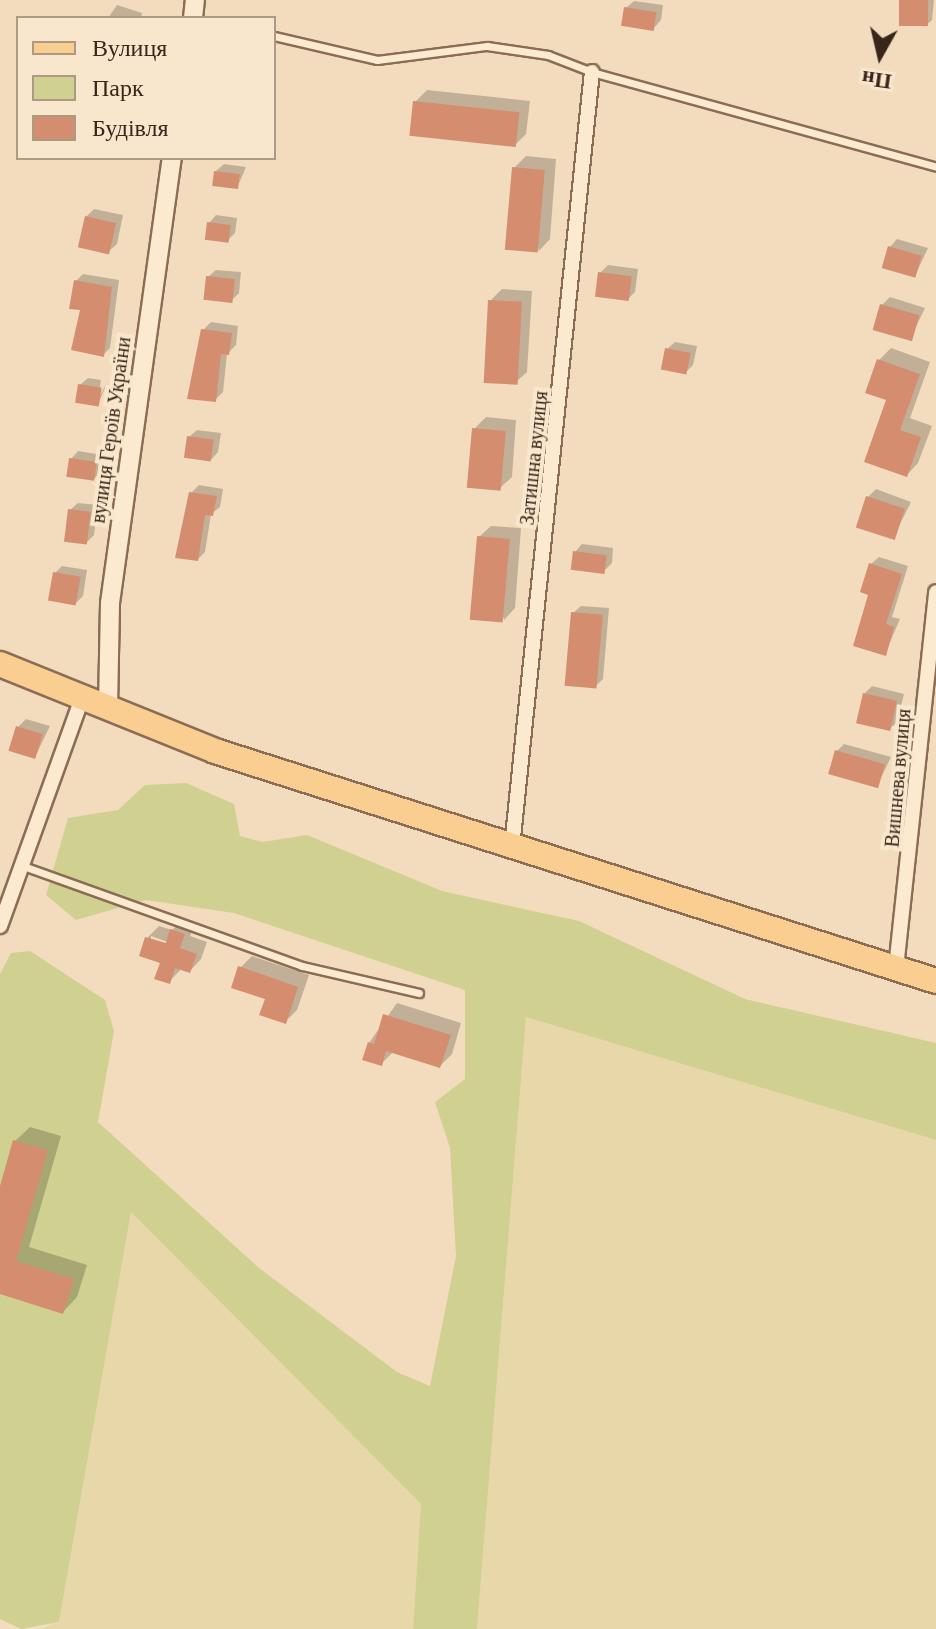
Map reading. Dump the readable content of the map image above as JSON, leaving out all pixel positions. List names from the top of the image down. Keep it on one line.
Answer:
{"streets":{"street":["вулиця Героїв України","Затишна вулиця","Вишнева вулиця"]},"legend":["Вулиця","Парк","Будівля"],"north":"bottom"}
